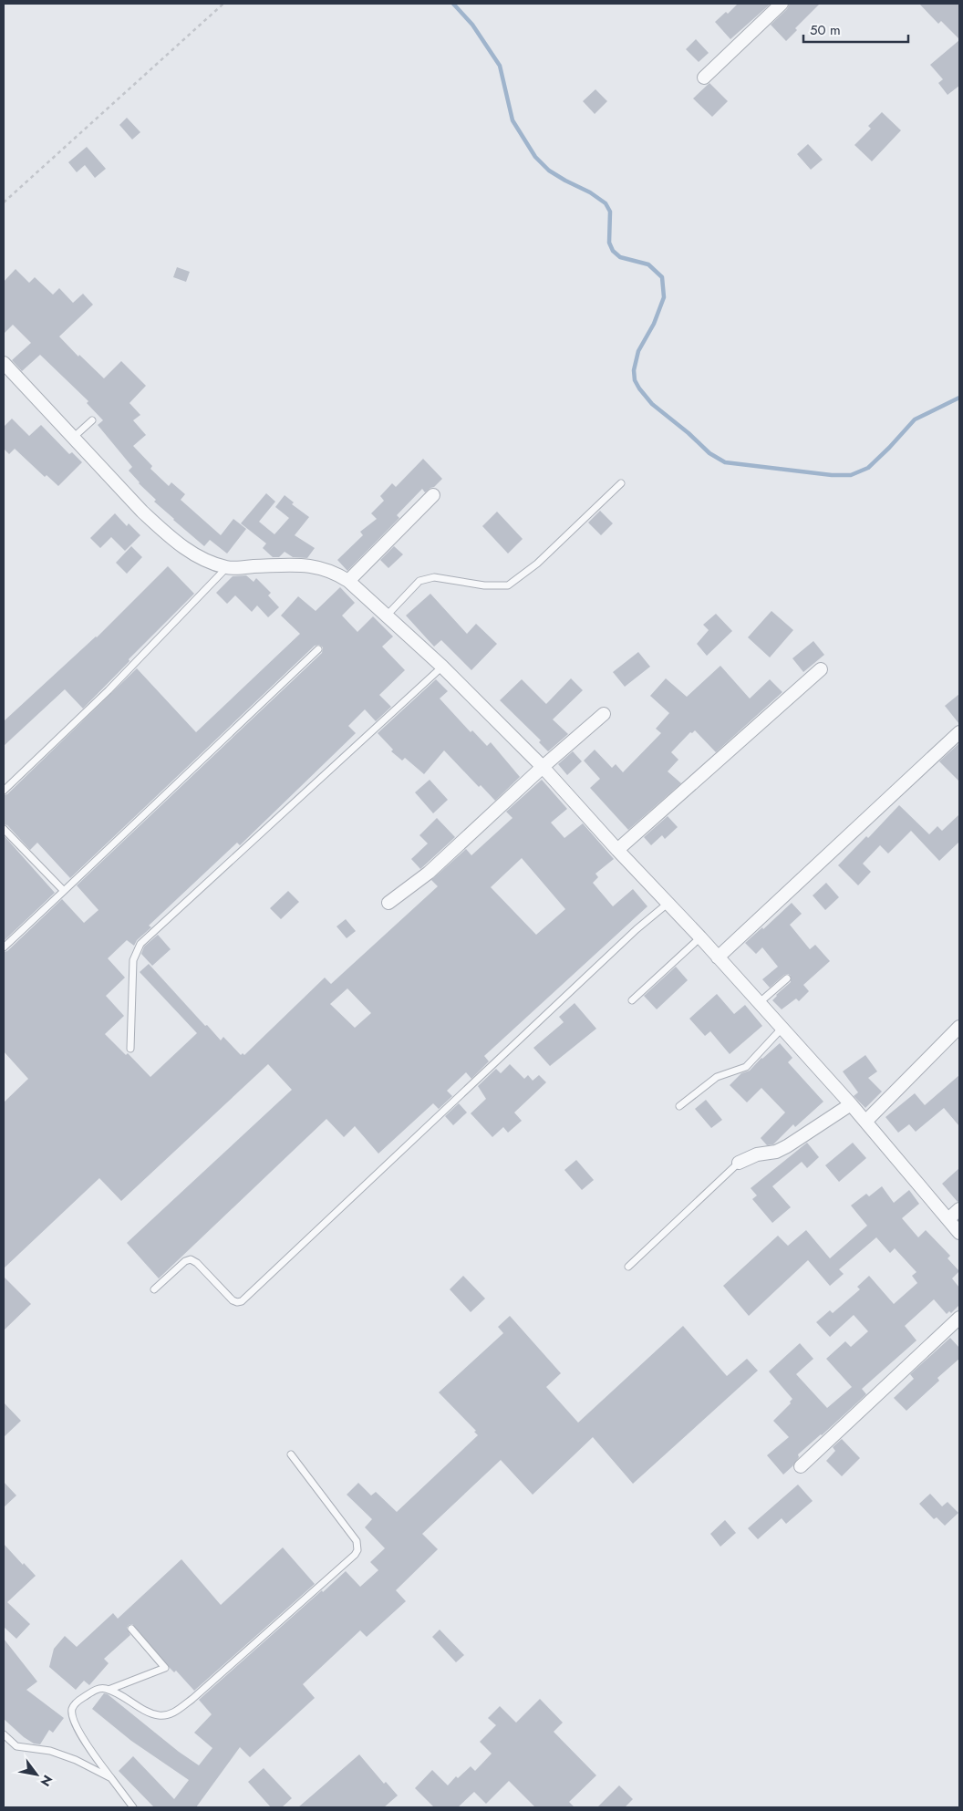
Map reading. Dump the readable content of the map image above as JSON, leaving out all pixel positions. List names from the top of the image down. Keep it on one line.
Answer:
{"scale_bar":"50 m","north":"bottom right"}
